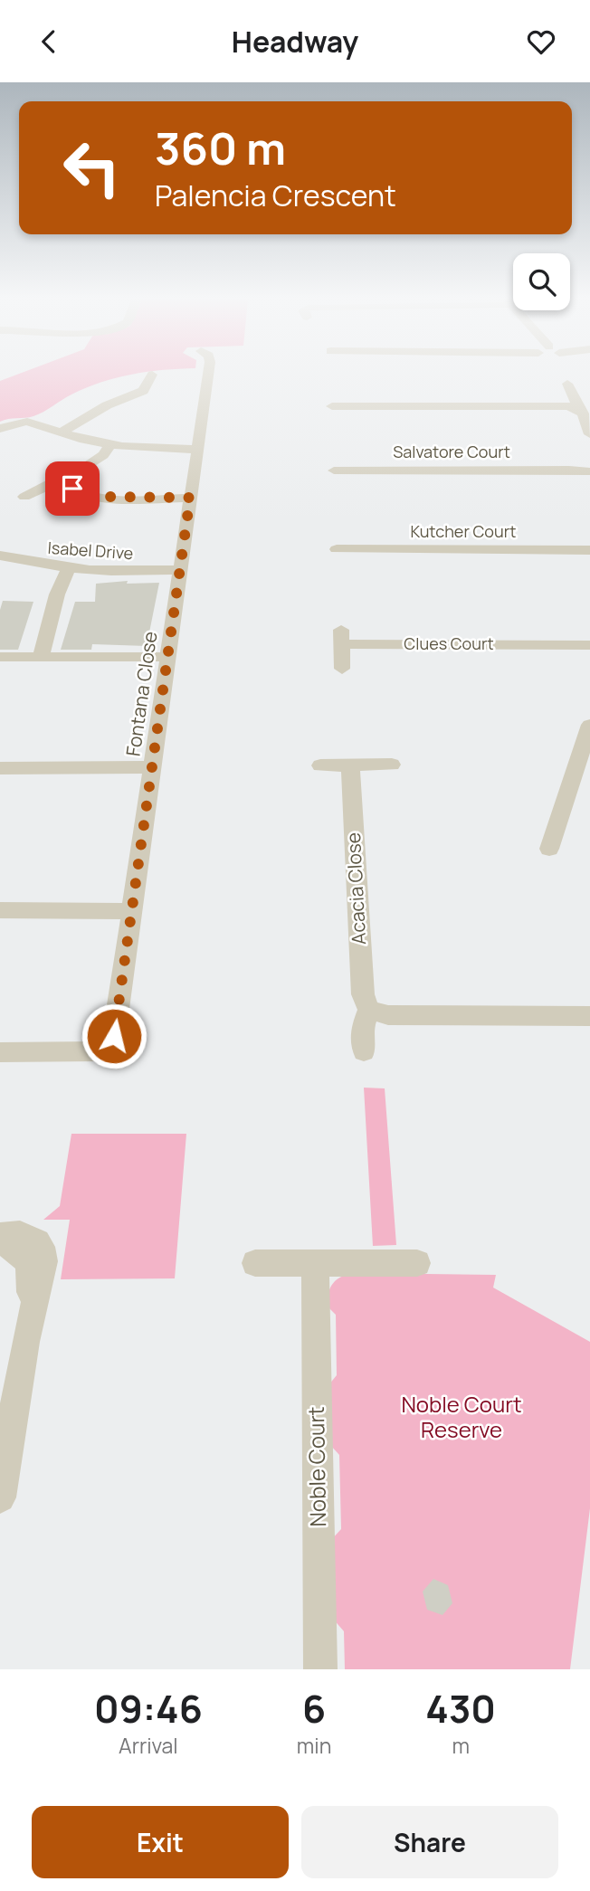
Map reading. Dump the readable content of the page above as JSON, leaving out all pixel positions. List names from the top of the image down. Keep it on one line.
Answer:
{"streets":{"street":["Salvatore Court","Kutcher Court","Isabel Drive","Clues Court","Fontana Close","Acacia Close","Noble Court"]},"crossings":[["Isabel Drive","Fontana Close"]],"parks":["Noble Court Reserve"],"page":{"header":"Headway","turn":["360 m","Palencia Crescent"],"eta":["09:46","Arrival","6","min","430","m"],"buttons":["Exit","Share"]}}
